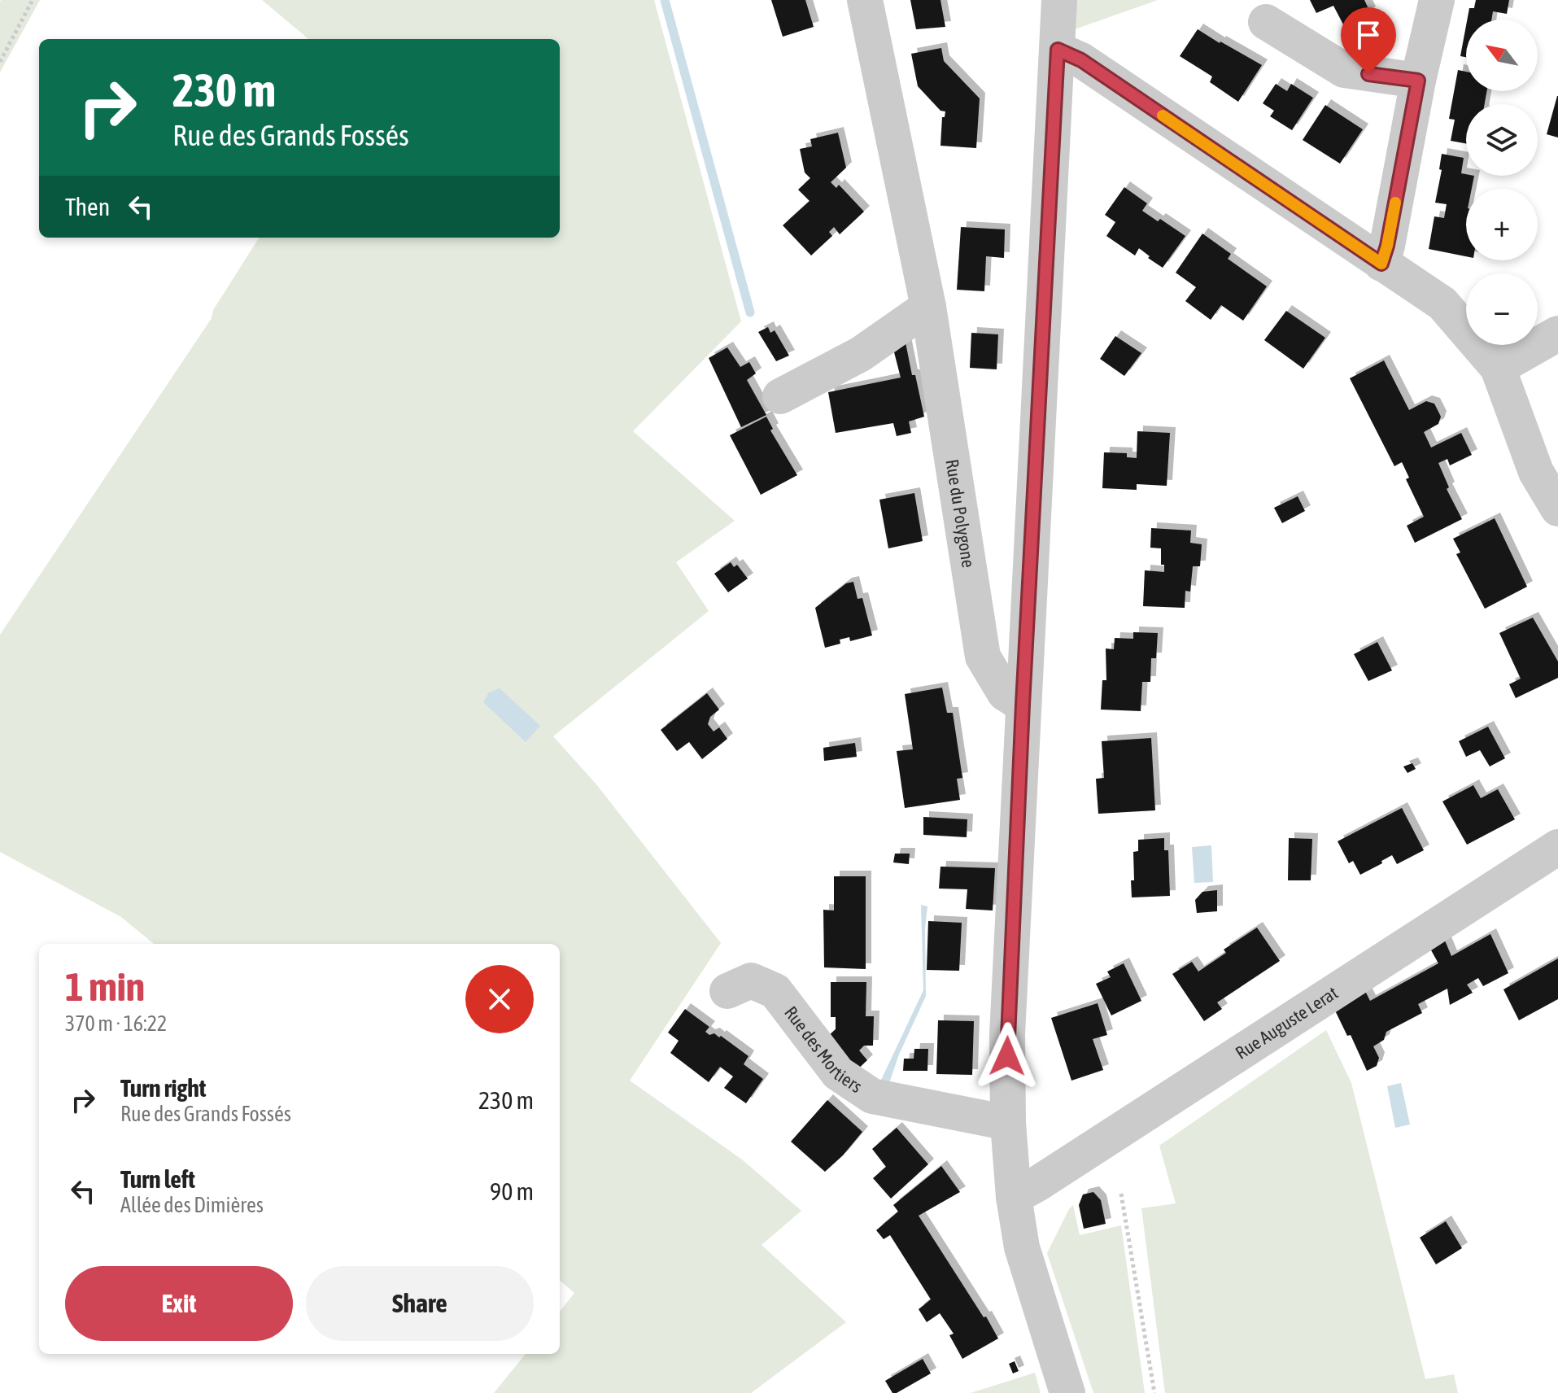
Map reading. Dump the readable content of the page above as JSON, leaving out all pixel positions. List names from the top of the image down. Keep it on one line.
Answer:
{"streets":{"street":["Rue du Polygone","Rue Auguste Lerat","Rue des Mortiers"]},"north":"top left","page":{"map_buttons":["+","−"],"turn":["230 m","Rue des Grands Fossés"],"then":"Then","heading":["1 min","370 m · 16:22"],"list":[{"name":"Turn right","note":"Rue des Grands Fossés","value":"230 m"},{"name":"Turn left","note":"Allée des Dimières","value":"90 m"}],"buttons":["Exit","Share"]}}
